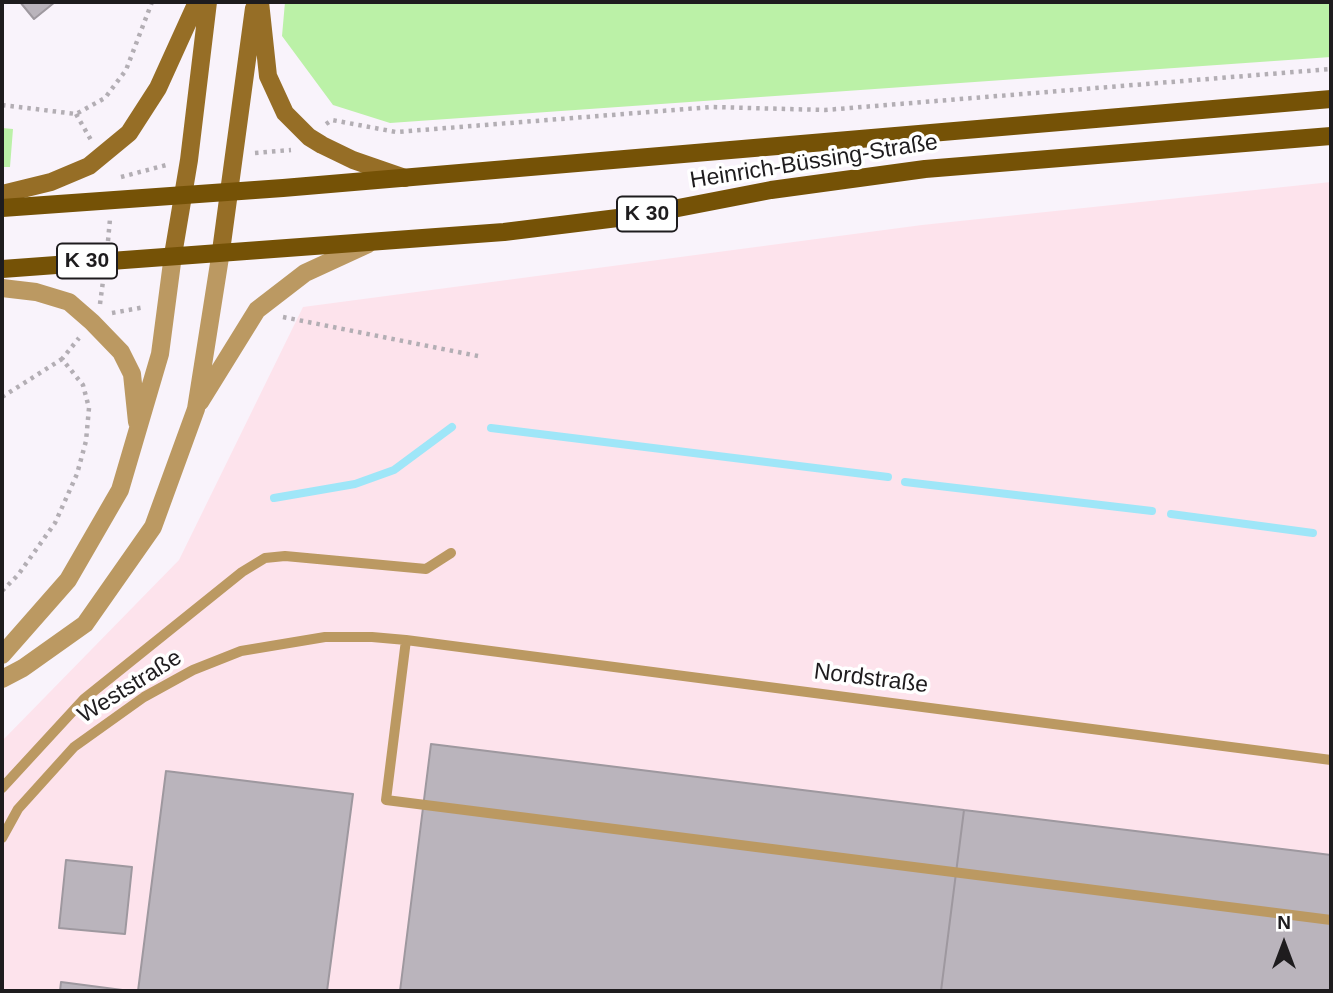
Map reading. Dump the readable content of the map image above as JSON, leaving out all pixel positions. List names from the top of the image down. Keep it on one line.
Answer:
{"streets":{"main road":["Heinrich-Büssing-Straße","K 30"],"lane":["Nordstraße","Weststraße"]},"crossings":[["Heinrich-Büssing-Straße","K 30"],["Nordstraße","Weststraße"]],"north":"top"}
